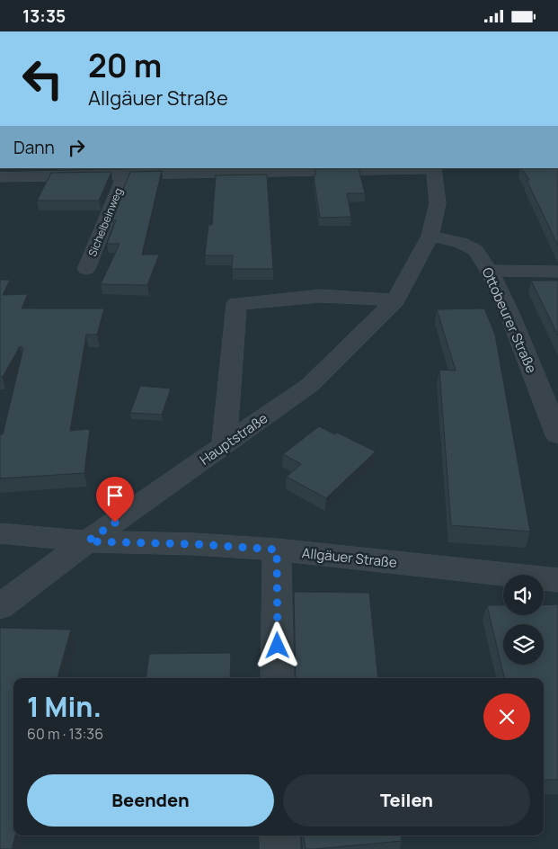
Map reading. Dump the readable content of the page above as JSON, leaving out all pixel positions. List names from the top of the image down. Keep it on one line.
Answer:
{"streets":{"street":["Sichelbeinweg","Ottobeurer Straße","Hauptstraße","Allgäuer Straße"]},"crossings":[["Ottobeurer Straße","Hauptstraße"],["Hauptstraße","Allgäuer Straße"]],"page":{"status":"13:35","turn":["20 m","Allgäuer Straße"],"then":"Dann","heading":["1 Min.","60 m · 13:36"],"buttons":["Beenden","Teilen"]}}
